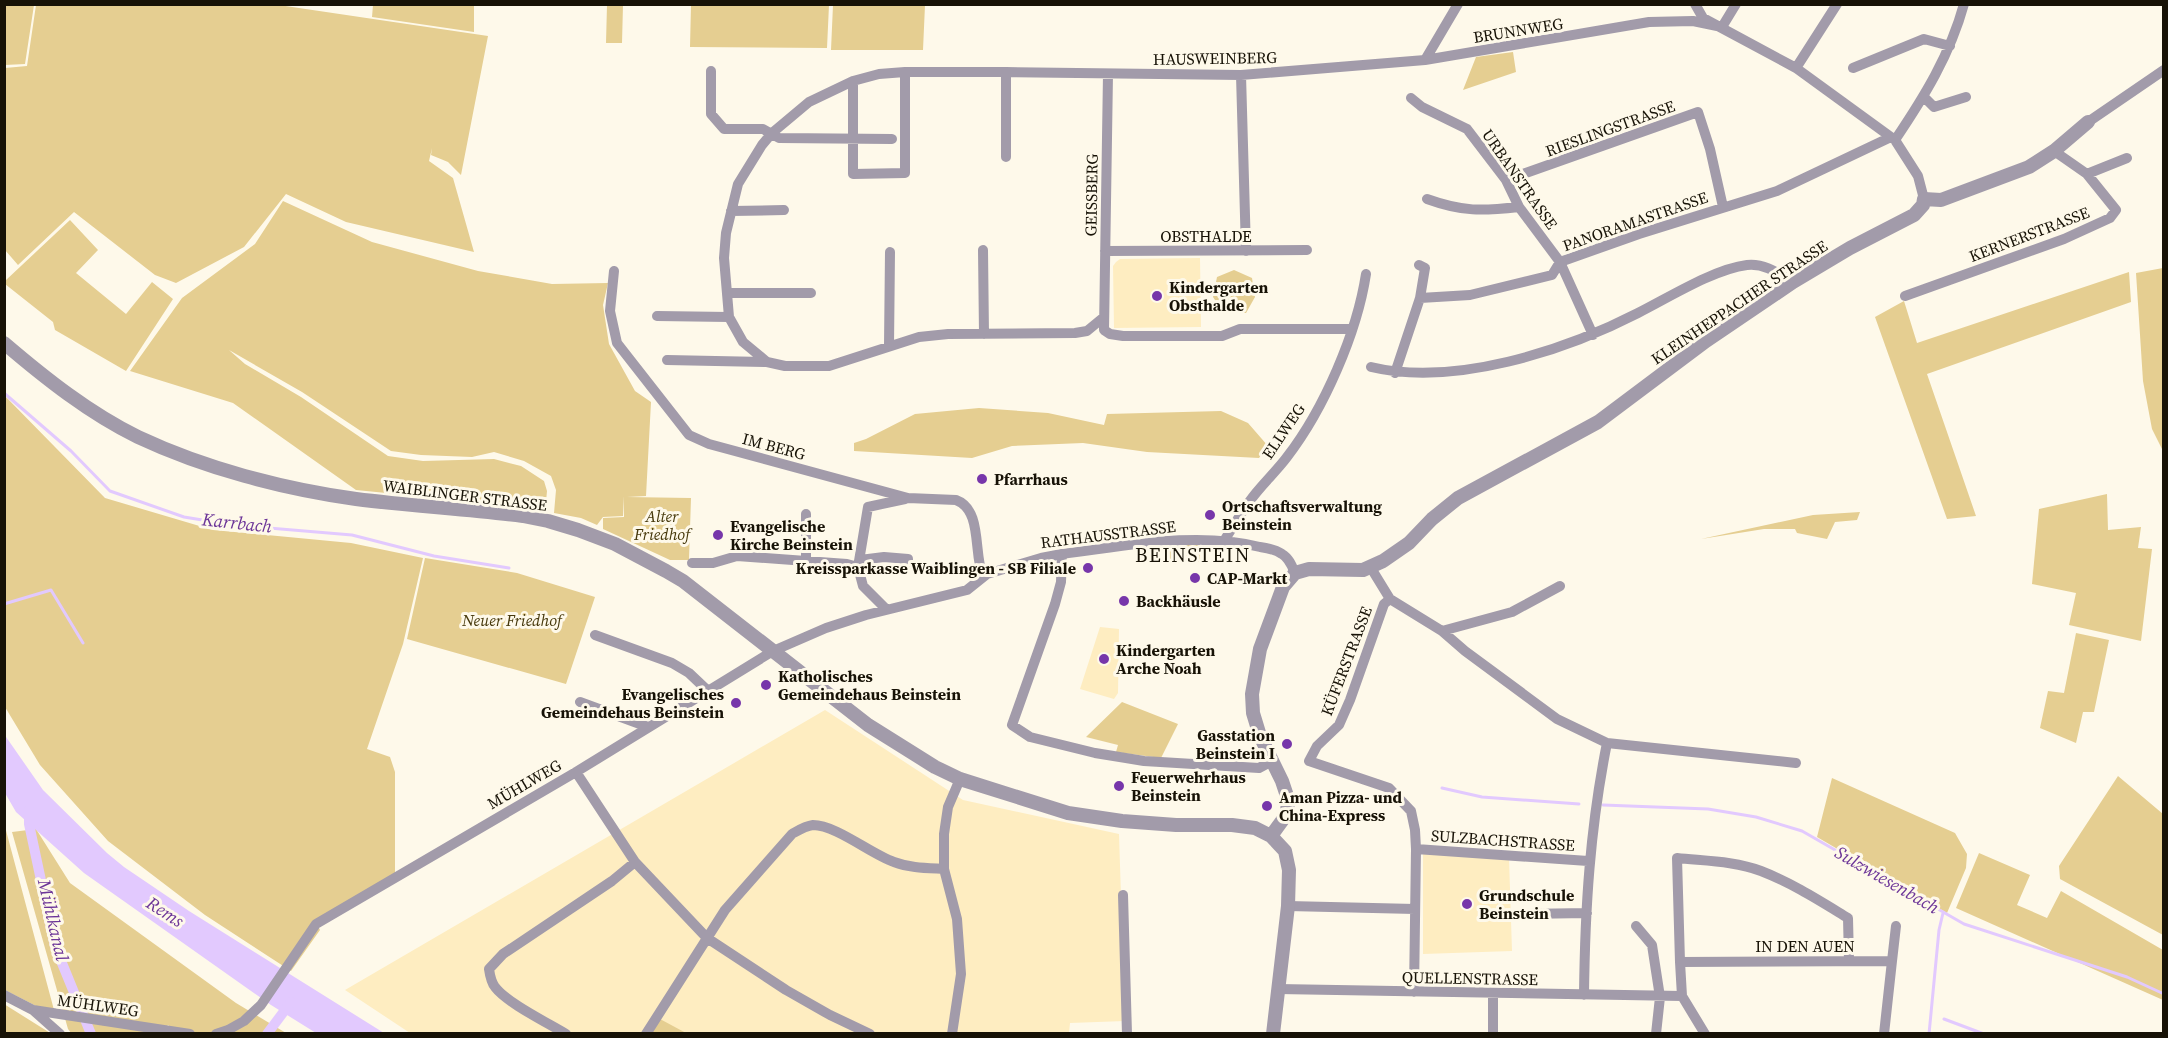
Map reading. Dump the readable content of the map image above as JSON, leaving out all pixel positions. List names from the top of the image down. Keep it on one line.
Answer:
{"streets":{"street":["BRUNNWEG","HAUSWEINBERG","RIESLINGSTRASSE","URBANSTRASSE","GEISSBERG","PANORAMASTRASSE","KERNERSTRASSE","OBSTHALDE","KLEINHEPPACHER STRASSE","ELLWEG","IM BERG","WAIBLINGER STRASSE","RATHAUSSTRASSE","KÜFERSTRASSE","MÜHLWEG","SULZBACHSTRASSE","IN DEN AUEN","QUELLENSTRASSE"]},"crossings":[["BRUNNWEG","HAUSWEINBERG"],["BRUNNWEG","PANORAMASTRASSE"],["BRUNNWEG","KLEINHEPPACHER STRASSE"],["HAUSWEINBERG","GEISSBERG"],["RIESLINGSTRASSE","URBANSTRASSE"],["RIESLINGSTRASSE","PANORAMASTRASSE"],["URBANSTRASSE","PANORAMASTRASSE"],["GEISSBERG","OBSTHALDE"],["ELLWEG","RATHAUSSTRASSE"],["IM BERG","RATHAUSSTRASSE"],["IM BERG","MÜHLWEG"],["WAIBLINGER STRASSE","MÜHLWEG"],["RATHAUSSTRASSE","MÜHLWEG"],["KÜFERSTRASSE","SULZBACHSTRASSE"]],"districts":["BEINSTEIN"],"water":["Karrbach","Sulzwiesenbach","Rems","Mühlkanal"],"parks":["Alter Friedhof","Neuer Friedhof"],"places":["Kindergarten Obsthalde","Pfarrhaus","Ortschaftsverwaltung Beinstein","Evangelische Kirche Beinstein","Kreissparkasse Waiblingen - SB Filiale","CAP-Markt","Backhäusle","Kindergarten Arche Noah","Katholisches Gemeindehaus Beinstein","Evangelisches Gemeindehaus Beinstein","Gasstation Beinstein I","Feuerwehrhaus Beinstein","Aman Pizza- und China-Express","Grundschule Beinstein"]}
